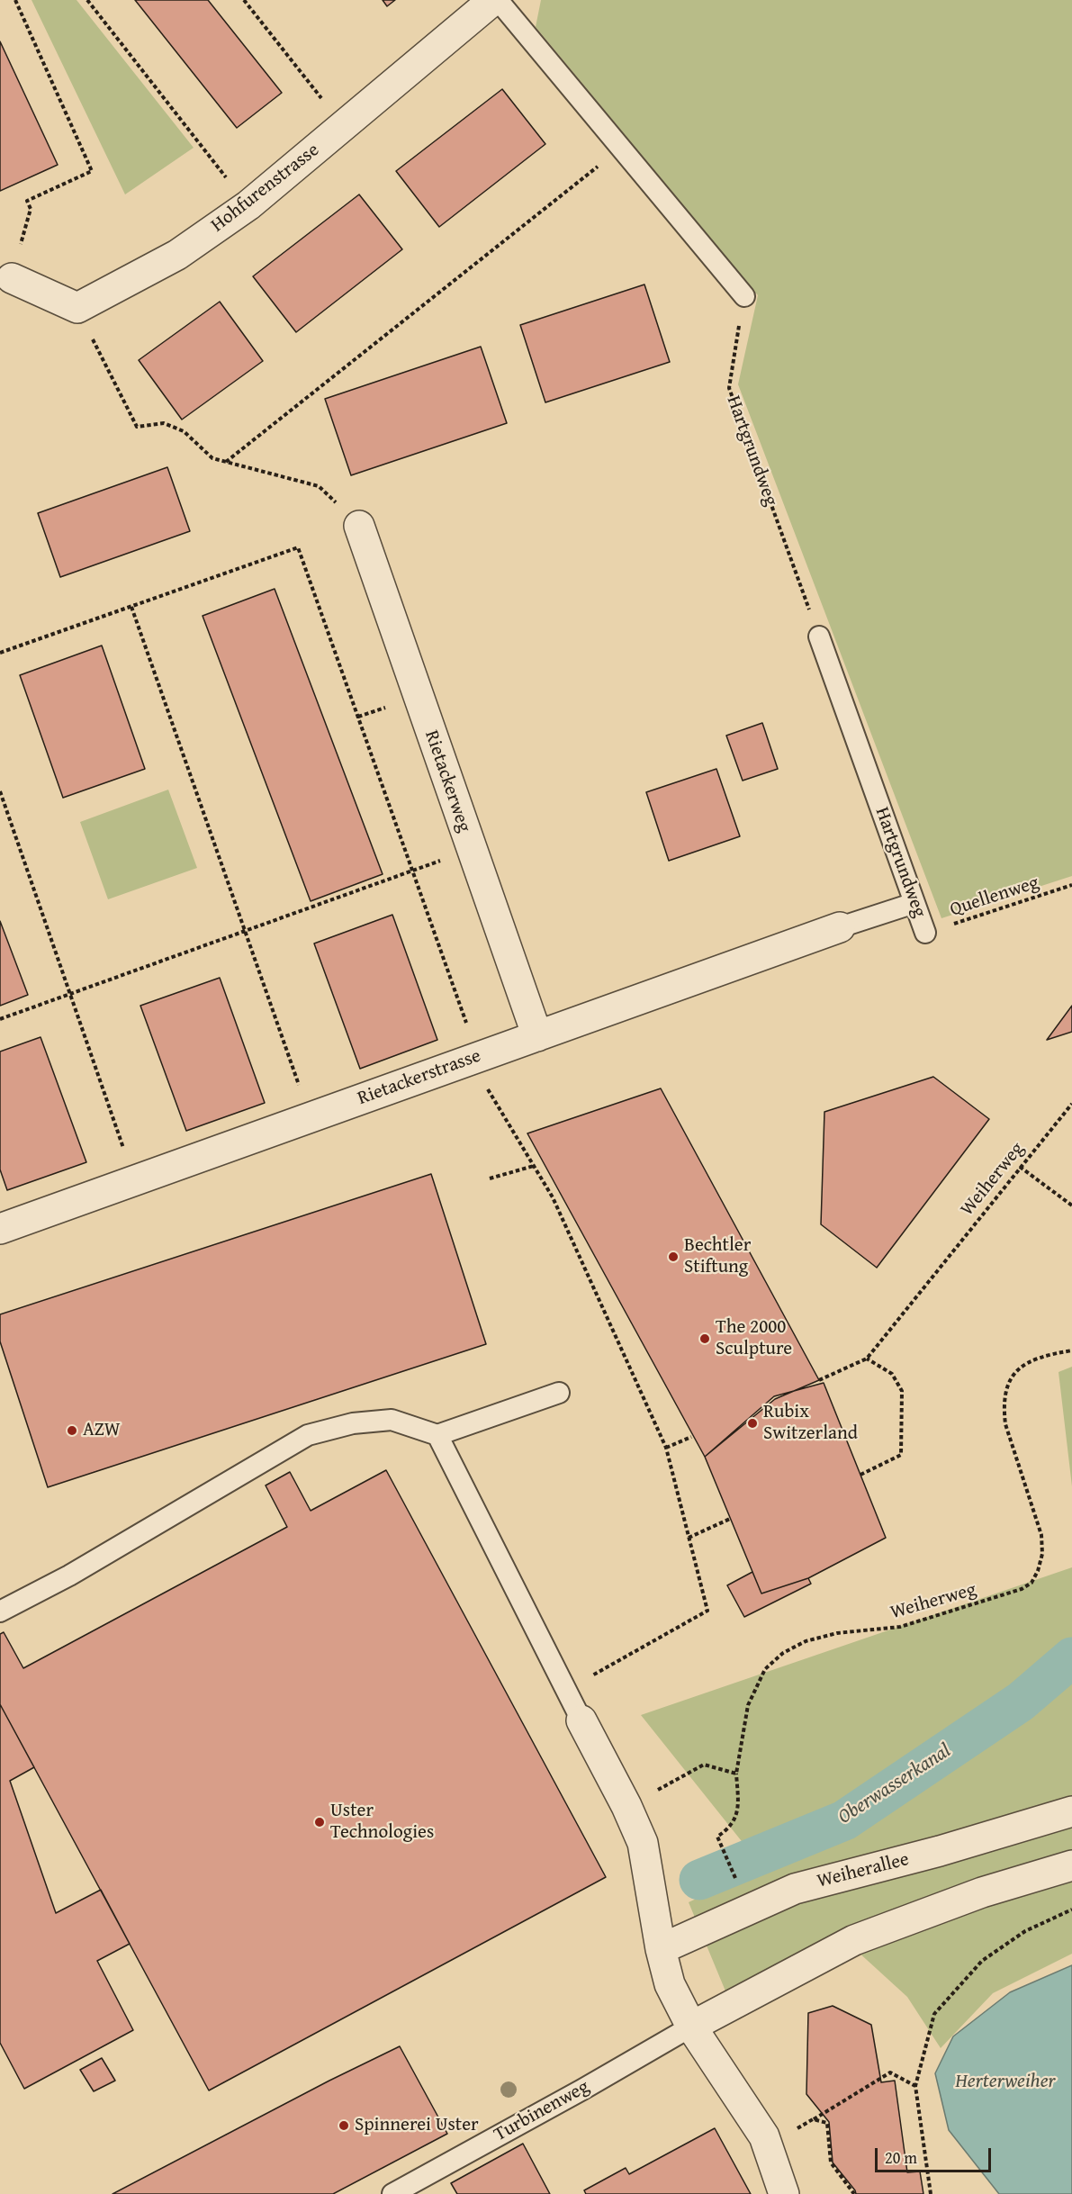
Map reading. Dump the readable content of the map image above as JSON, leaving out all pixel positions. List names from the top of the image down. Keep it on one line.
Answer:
{"streets":{"street":["Hohfurenstrasse","Rietackerweg","Rietackerstrasse","Weiherallee"],"lane":["Hartgrundweg","Turbinenweg"],"path":["Quellenweg","Weiherweg"]},"crossings":[["Hartgrundweg","Quellenweg"],["Rietackerweg","Rietackerstrasse"]],"water":["Oberwasserkanal","Herterweiher"],"places":["Bechtler Stiftung","The 2000 Sculpture","Rubix Switzerland","AZW","Uster Technologies","Spinnerei Uster"],"scale_bar":"20 m"}
